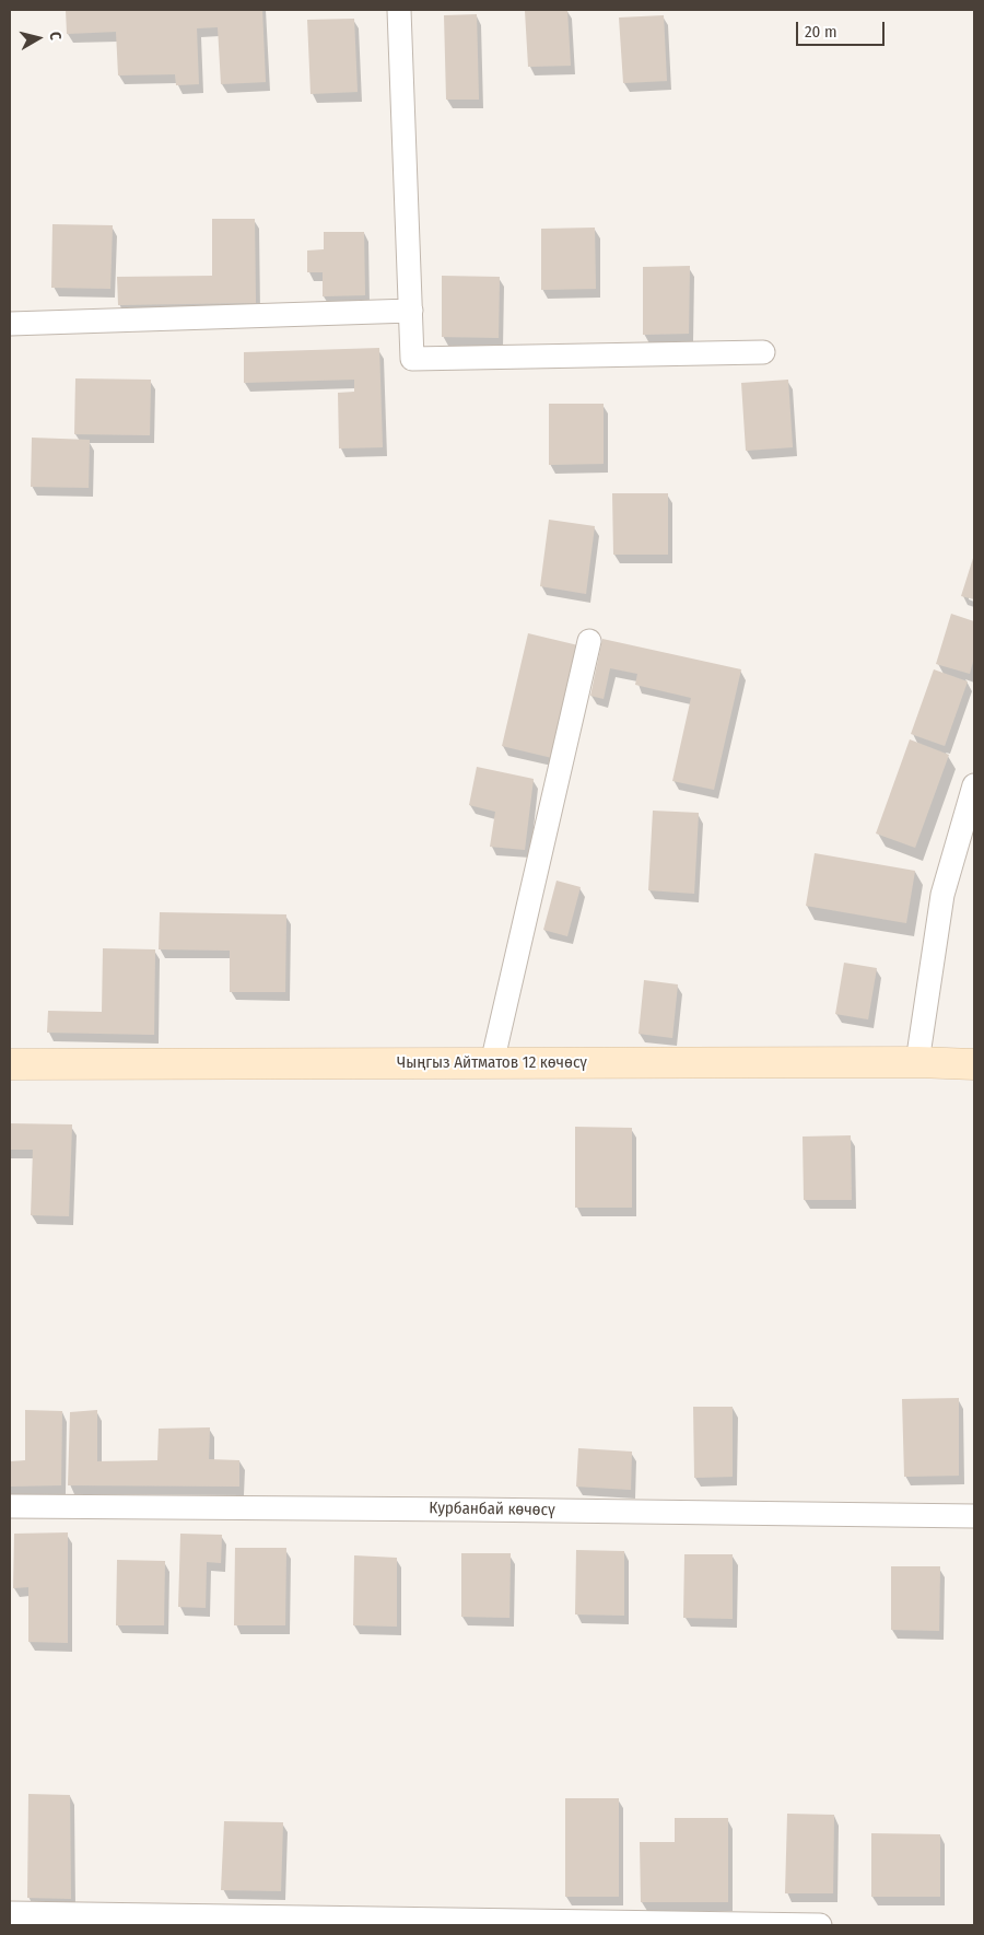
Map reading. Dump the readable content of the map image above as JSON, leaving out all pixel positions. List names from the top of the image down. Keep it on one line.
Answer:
{"streets":{"main road":["Чыңгыз Айтматов 12 көчөсү"],"street":["Курбанбай көчөсү"]},"scale_bar":"20 m","north":"right"}
